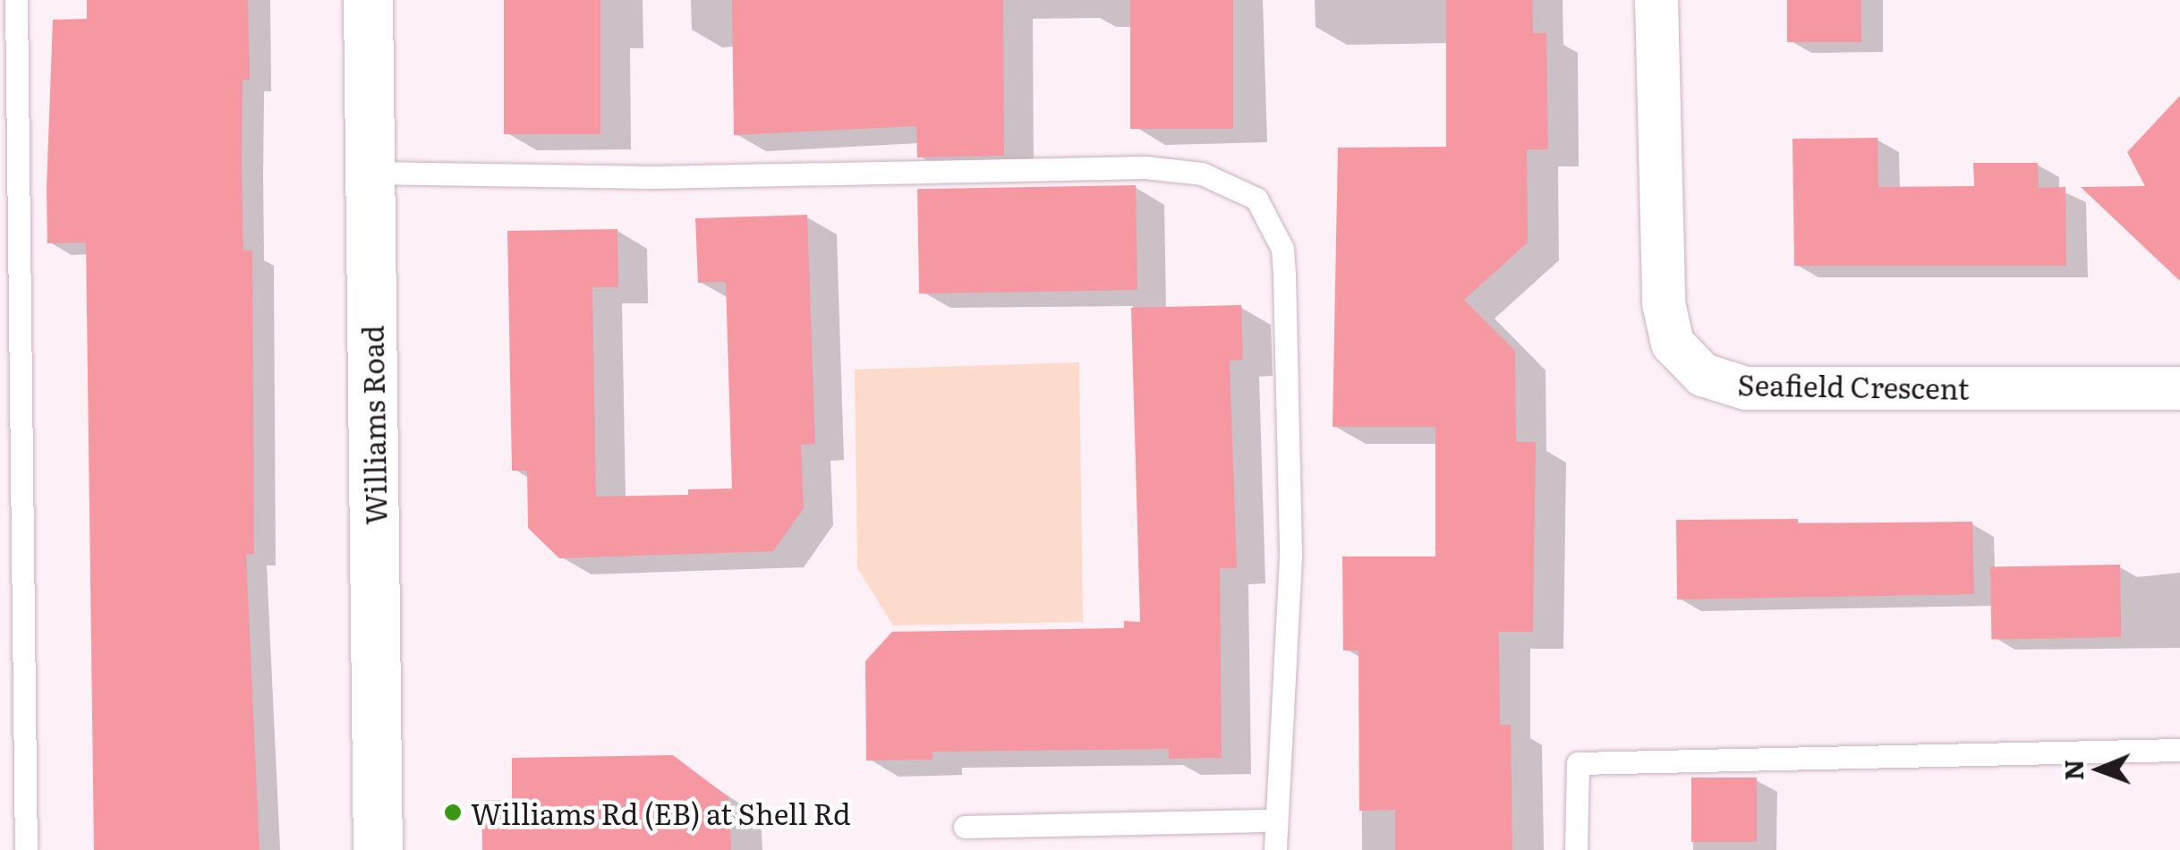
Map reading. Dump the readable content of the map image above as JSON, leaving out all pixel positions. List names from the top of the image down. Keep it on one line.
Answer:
{"streets":{"street":["Seafield Crescent","Williams Road"]},"places":["Williams Rd (EB) at Shell Rd"],"north":"left"}
